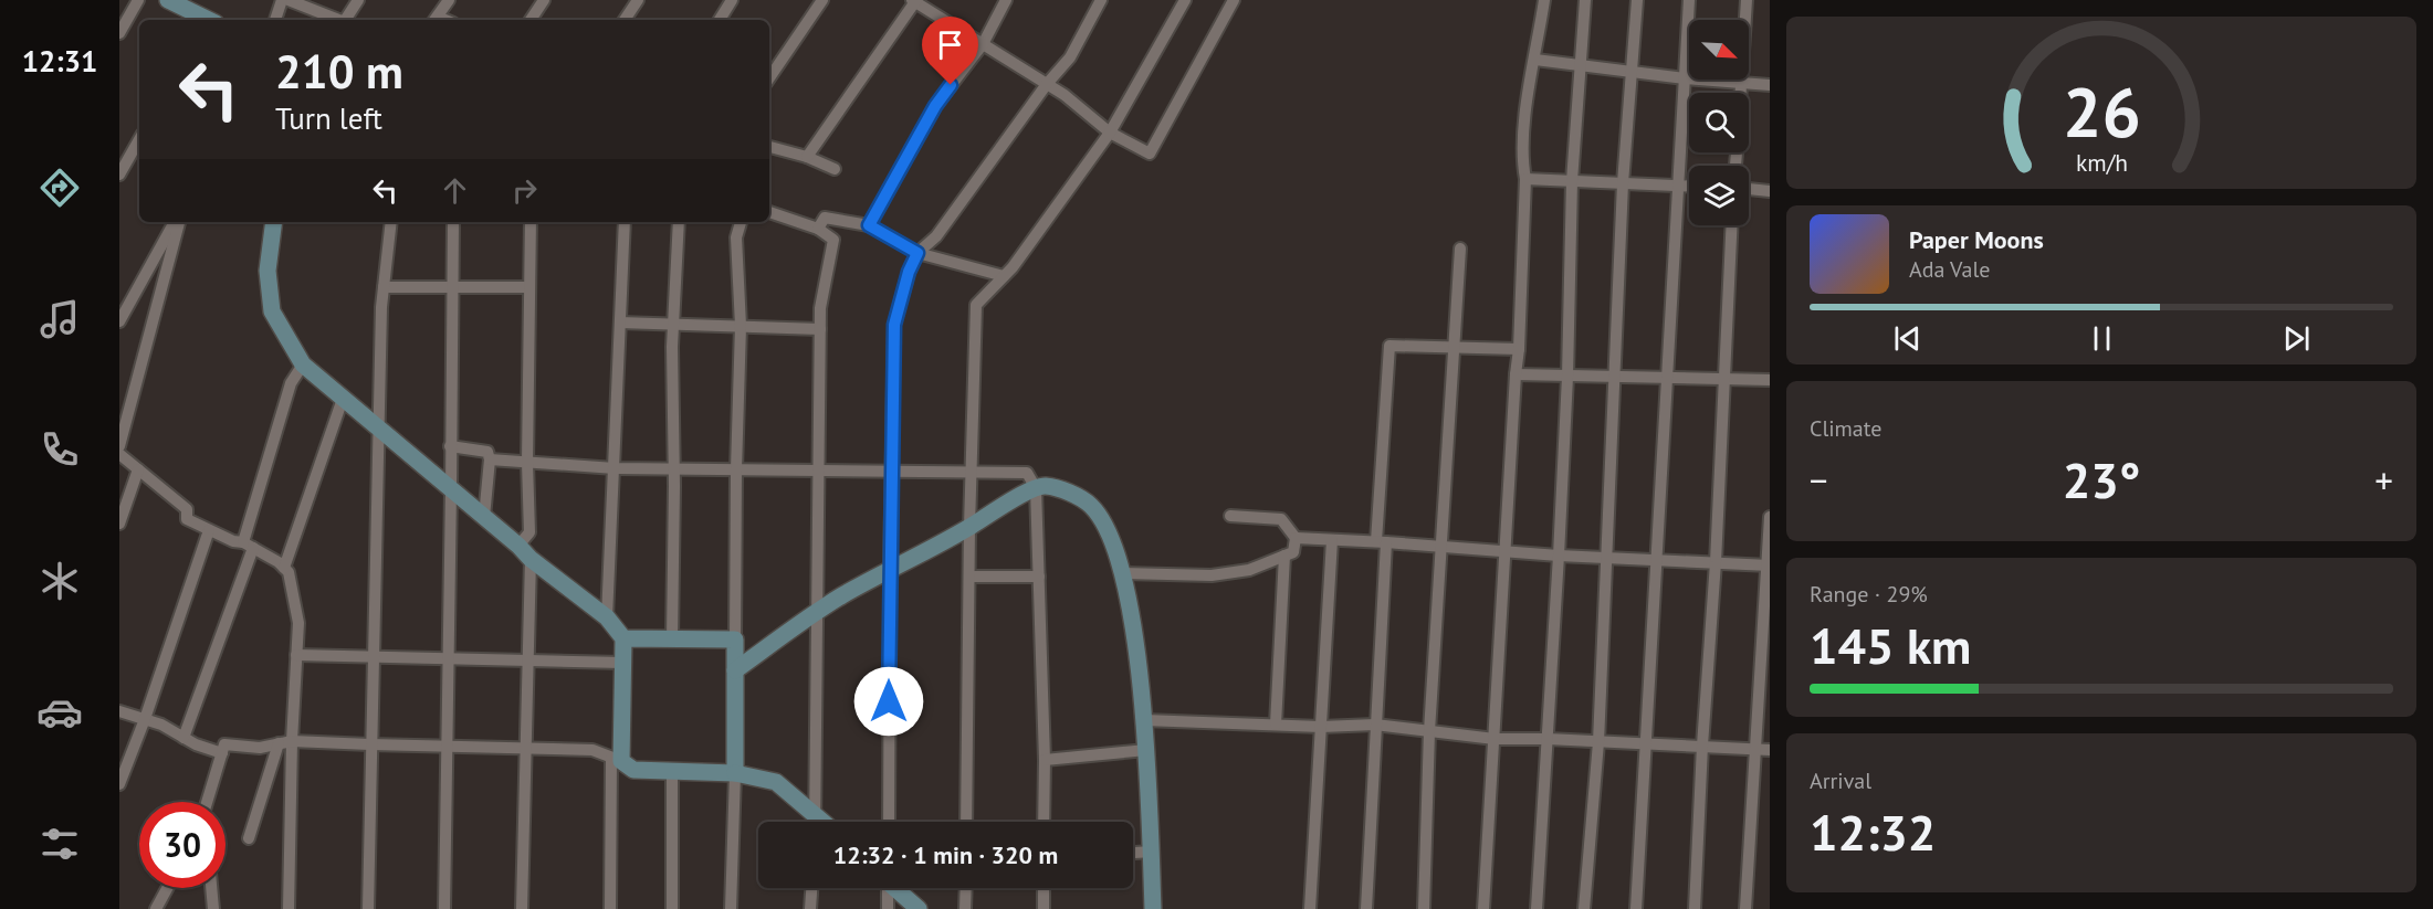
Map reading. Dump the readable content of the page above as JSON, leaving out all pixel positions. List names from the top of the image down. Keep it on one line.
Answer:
{"north":"bottom right","page":{"tabs":"12:31","turn":["210 m","Turn left"],"song":["Paper Moons","Ada Vale"],"tile":["Climate",["Range · 29%","145 km"],["Arrival","12:32"]],"heat":["−","23°","+"],"limit":"30","trip":"12:32 · 1 min · 320 m","gauge":["26","km/h"]}}
